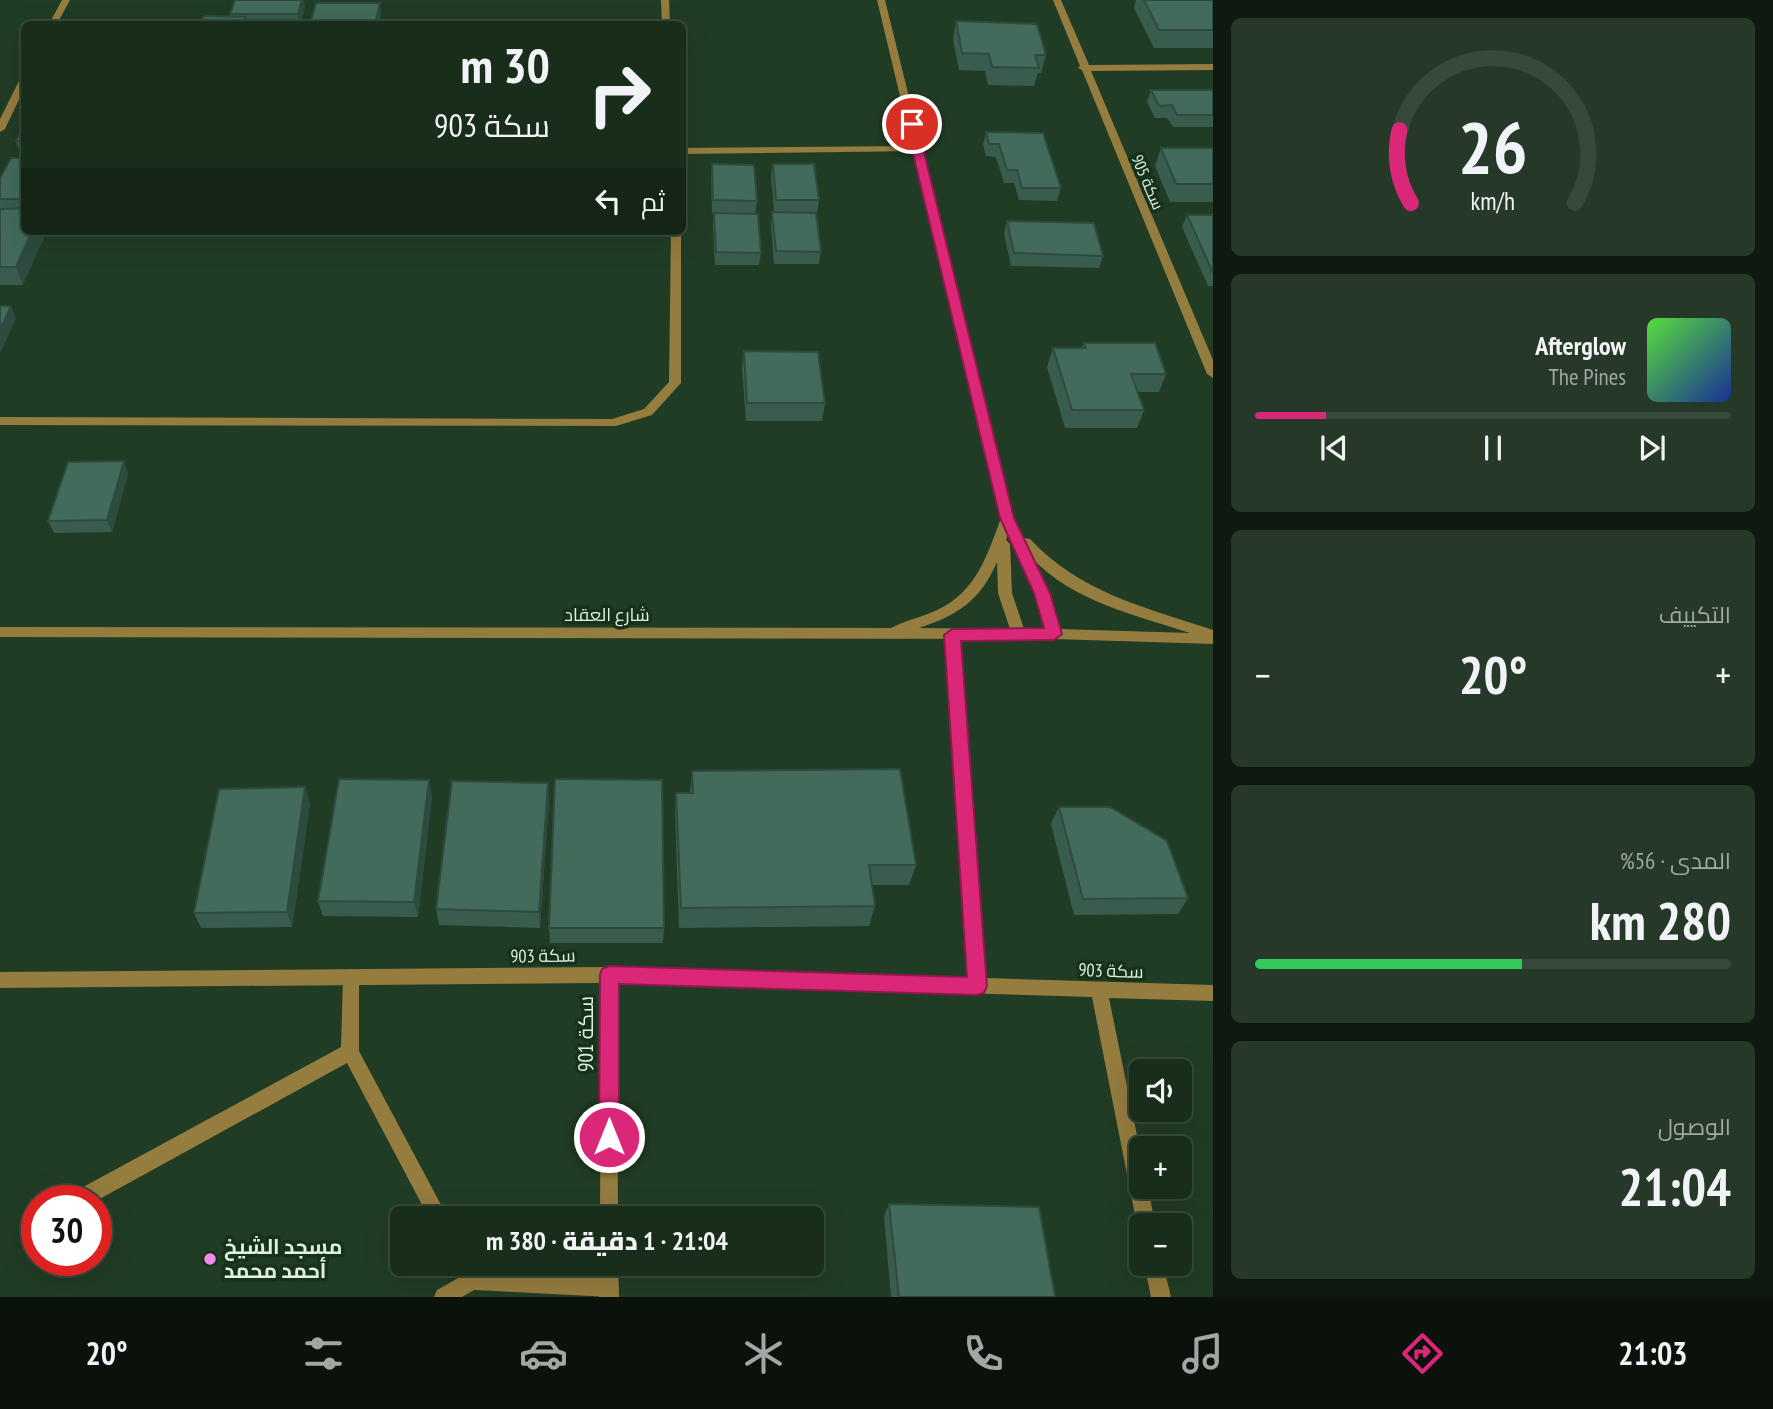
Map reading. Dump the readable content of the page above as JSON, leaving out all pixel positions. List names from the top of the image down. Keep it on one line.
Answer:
{"streets":{"street":["سكة 905","شارع العقاد","سكة 903","سكة 901"]},"crossings":[["سكة 903","سكة 901"]],"places":["مسجد الشيخ أحمد محمد"],"page":{"turn":["30 m","سكة 903"],"then":"ثم","song":["Afterglow","The Pines"],"tile":["التكييف",["المدى · 56%","280 km"],["الوصول","21:04"]],"heat":["−","20°","+"],"map_buttons":["+","−"],"limit":"30","trip":"21:04 · 1 دقيقة · 380 m","tabs":["21:03","20°"],"gauge":["26","km/h"]}}
